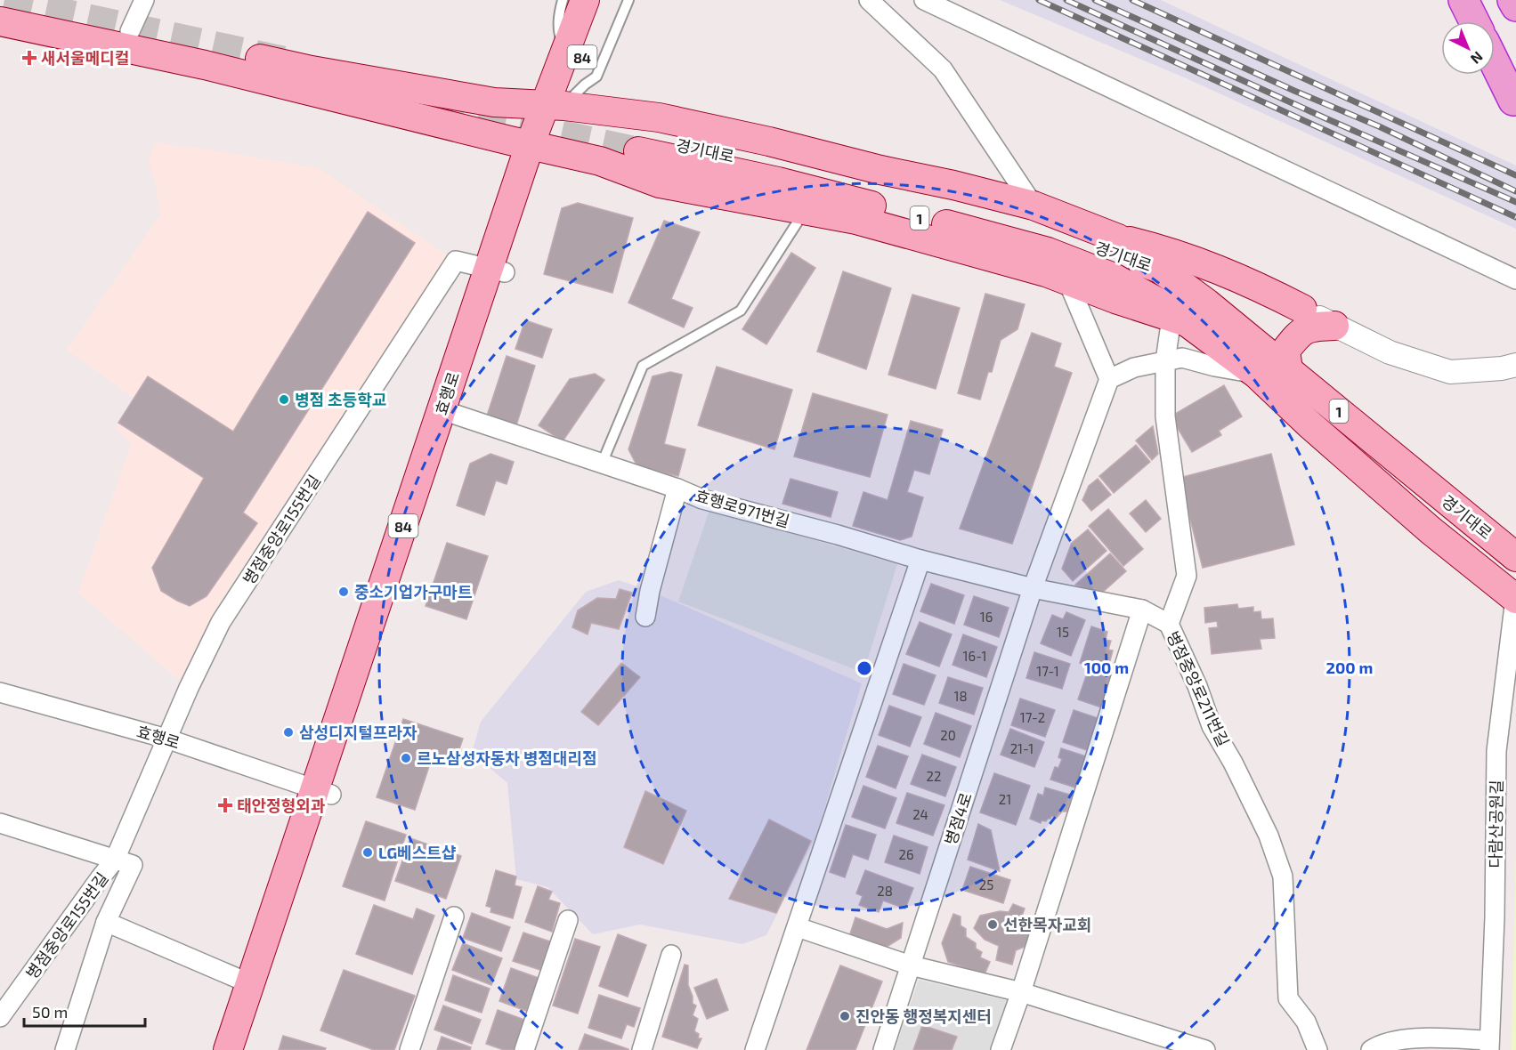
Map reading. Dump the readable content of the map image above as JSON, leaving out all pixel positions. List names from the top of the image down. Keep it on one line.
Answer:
{"streets":{"main road":["84","경기대로","1","효행로"],"street":["효행로971번길","병점중앙로155번길","병점중앙로211번길","병점4로","다람산공원길"]},"crossings":[["경기대로","효행로"],["경기대로","병점중앙로211번길"],["경기대로","다람산공원길"],["효행로","효행로971번길"],["효행로","병점중앙로155번길"],["효행로971번길","병점4로"]],"places":{"health":["새서울메디컬","태안정형외과"],"other":["병점 초등학교","중소기업가구마트","삼성디지털프라자","르노삼성자동차 병점대리점","LG베스트샵","선한목자교회","진안동 행정복지센터"]},"house_numbers":["16","15","16-1","17-1","18","17-2","20","21-1","22","21","24","26","25","28"],"scale_bar":"50 m","north":"bottom right","rings":["100 m","200 m"]}
